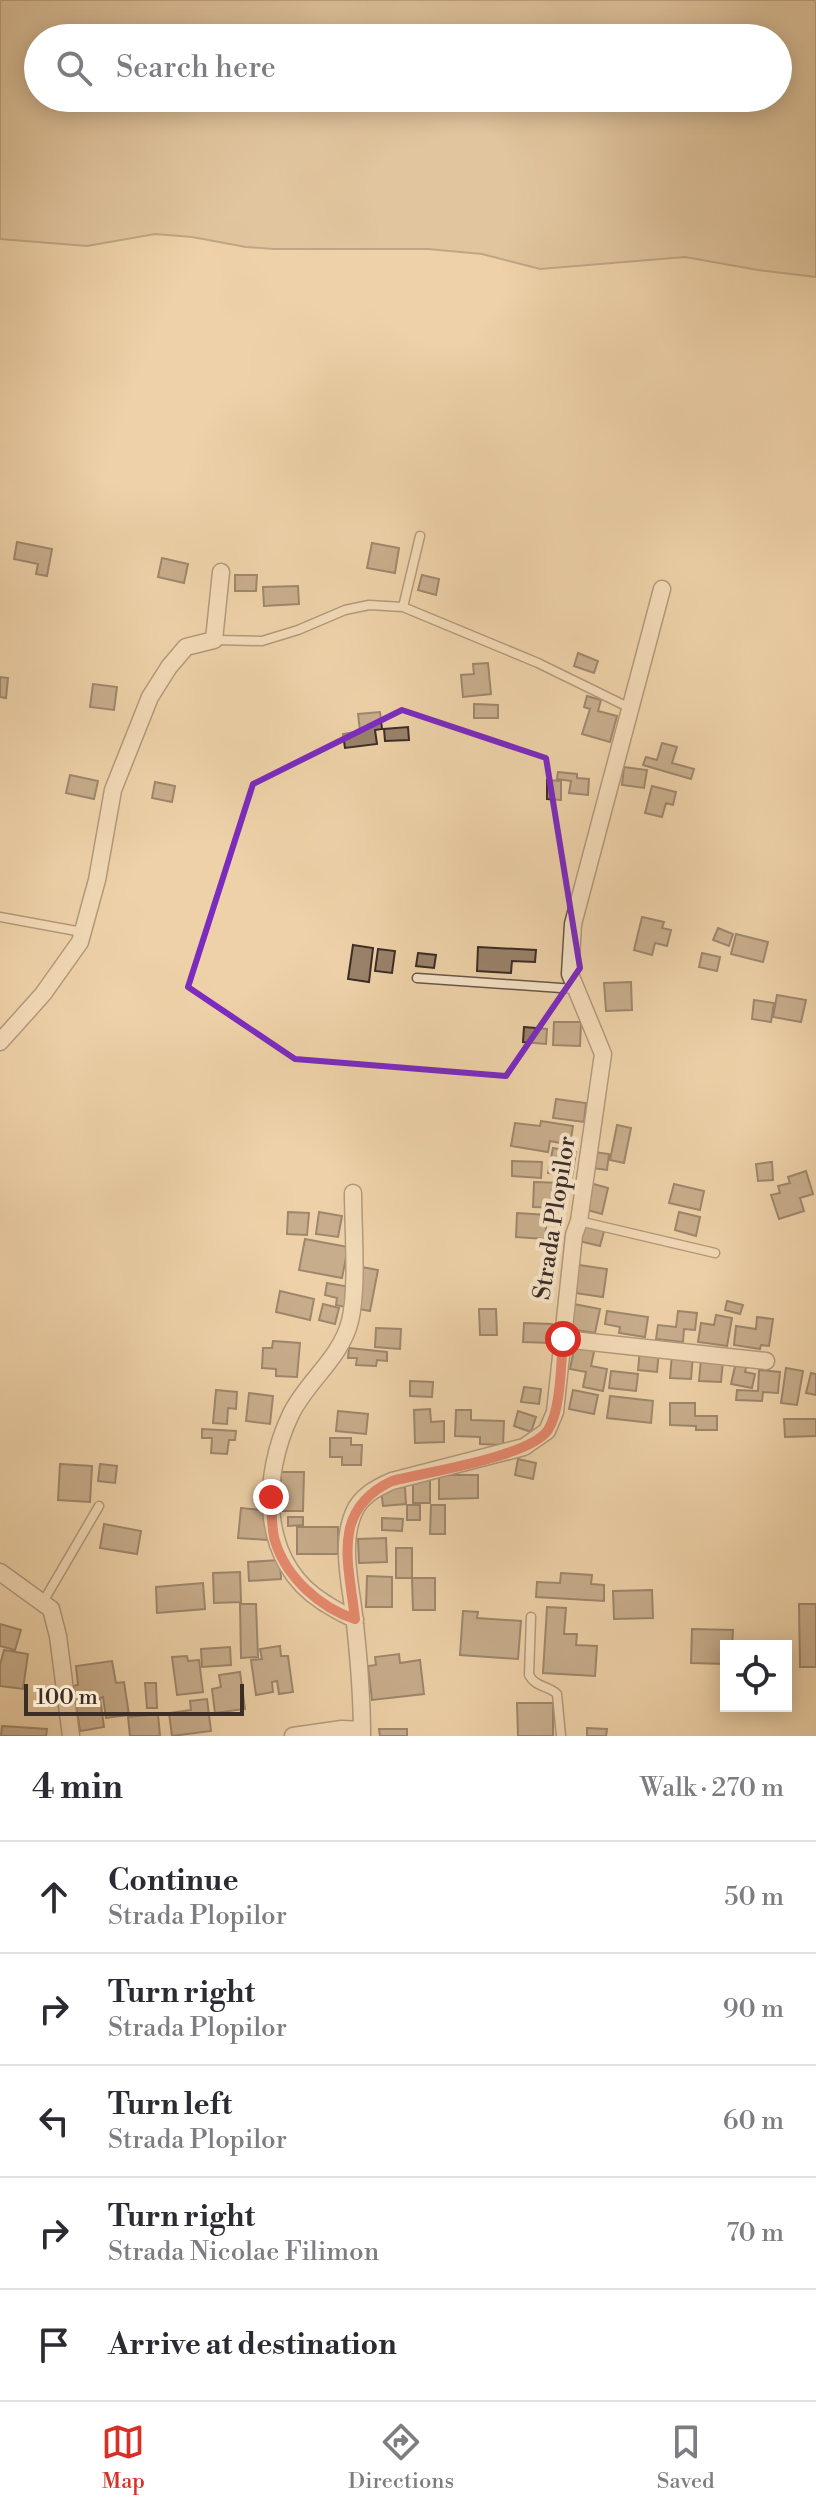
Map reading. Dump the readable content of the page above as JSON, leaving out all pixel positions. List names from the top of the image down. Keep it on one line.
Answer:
{"streets":{"street":["Strada Plopilor"]},"scale_bar":"100 m","page":{"search":"Search here","scale":"100 m","heading":["4 min","Walk · 270 m"],"list":[["Continue","Strada Plopilor","50 m"],["Turn right","Strada Plopilor","90 m"],["Turn left","Strada Plopilor","60 m"],["Turn right","Strada Nicolae Filimon","70 m"],"Arrive at destination"],"nav":["Map","Directions","Saved"]}}
